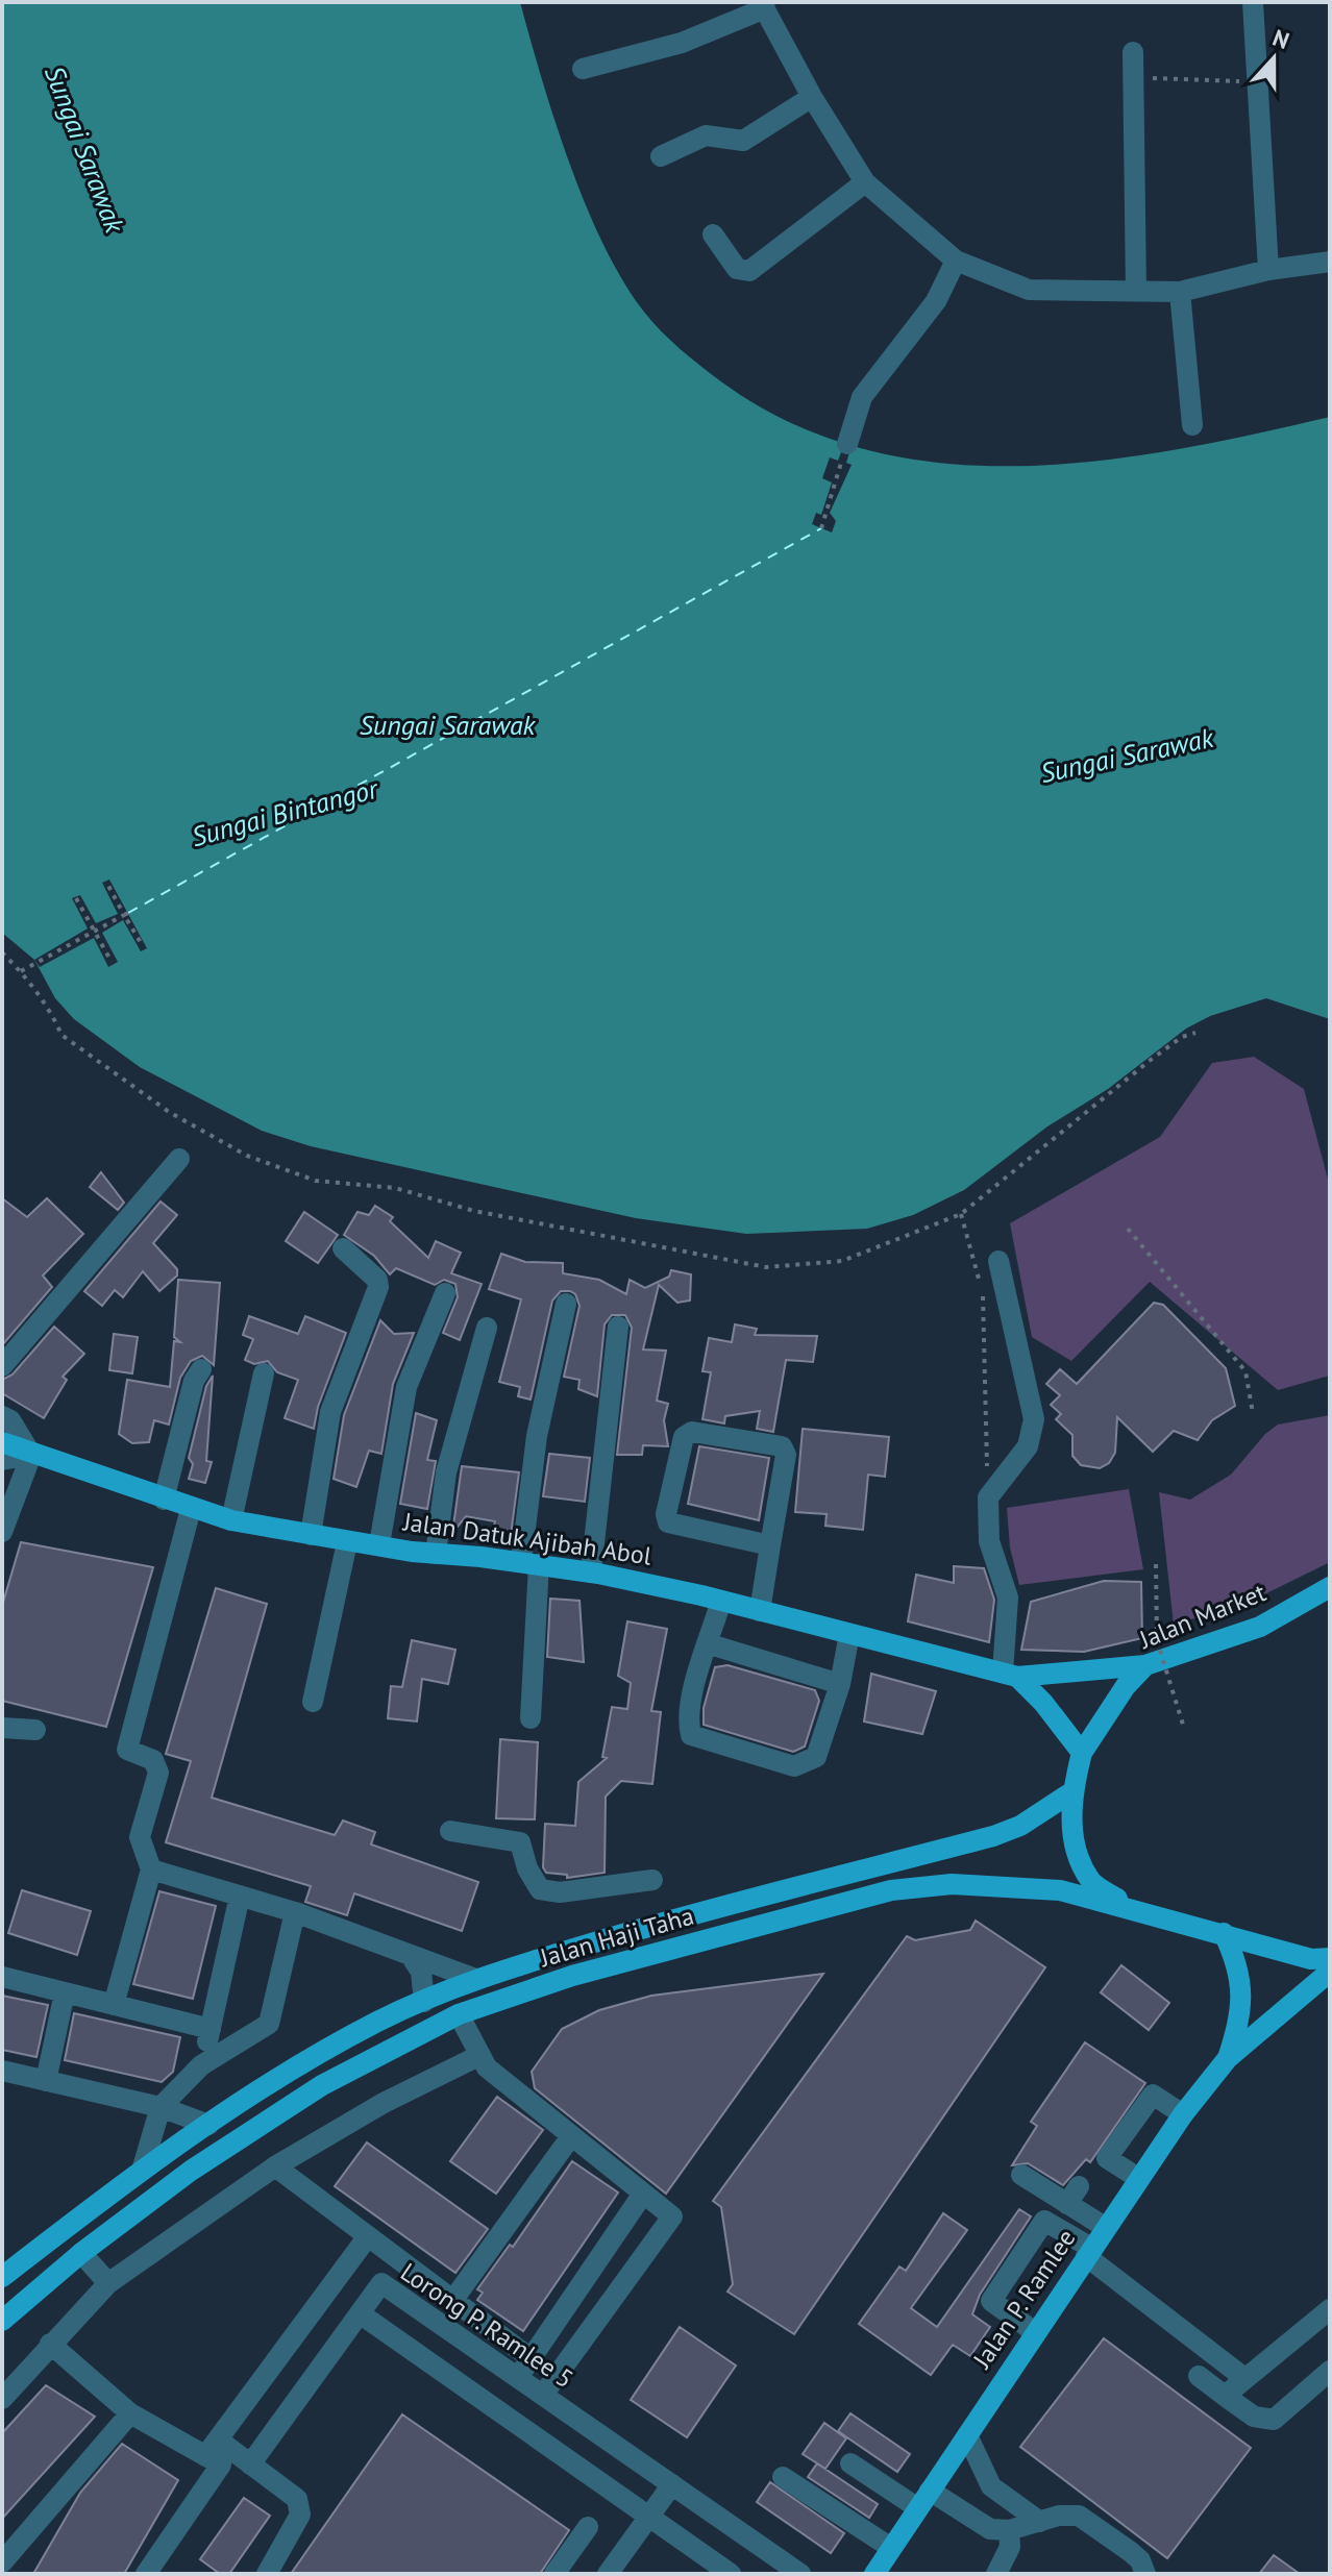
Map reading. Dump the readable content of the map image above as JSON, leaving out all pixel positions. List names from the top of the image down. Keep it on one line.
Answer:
{"streets":{"main road":["Jalan Datuk Ajibah Abol","Jalan Market","Jalan Haji Taha","Jalan P. Ramlee"],"street":["Lorong P. Ramlee 5"]},"crossings":[["Jalan Datuk Ajibah Abol","Jalan Market"],["Jalan Haji Taha","Jalan P. Ramlee"]],"water":["Sungai Sarawak","Sungai Bintangor"],"north":"top"}
